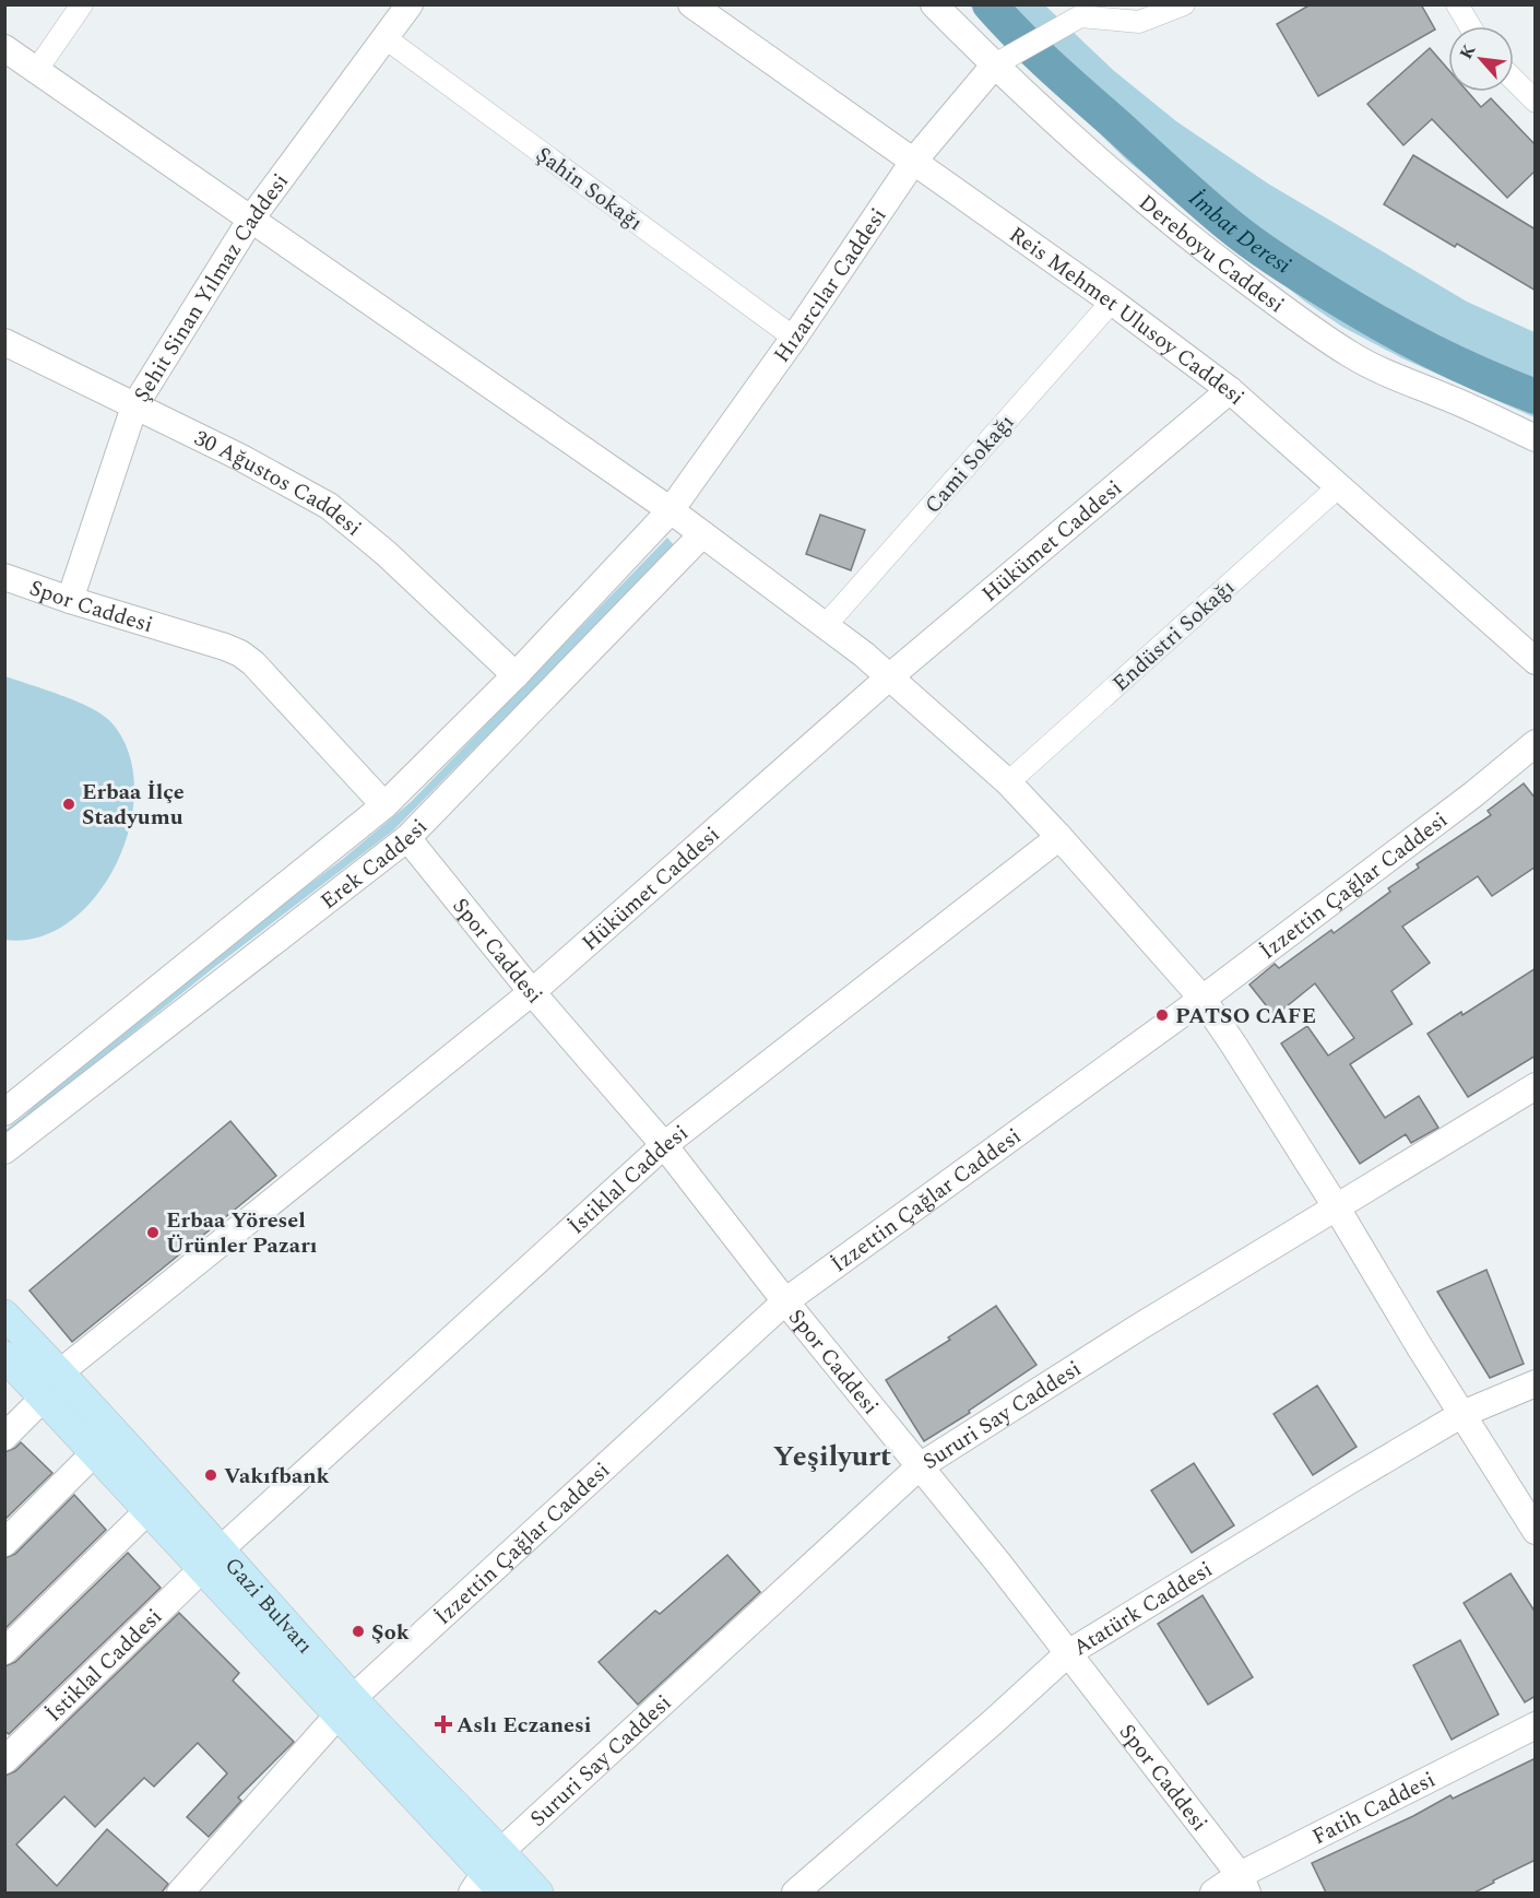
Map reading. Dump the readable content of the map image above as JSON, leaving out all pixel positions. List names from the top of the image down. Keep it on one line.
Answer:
{"streets":{"main road":["Gazi Bulvarı"],"street":["Şahin Sokağı","Dereboyu Caddesi","Hızarcılar Caddesi","Şehit Sinan Yılmaz Caddesi","Reis Mehmet Ulusoy Caddesi","Cami Sokağı","30 Ağustos Caddesi","Hükümet Caddesi","Spor Caddesi","Endüstri Sokağı","Erek Caddesi","İzzettin Çağlar Caddesi","İstiklal Caddesi","Sururi Say Caddesi","Atatürk Caddesi","Fatih Caddesi"]},"crossings":[["Şahin Sokağı","Hızarcılar Caddesi"],["Şahin Sokağı","Şehit Sinan Yılmaz Caddesi"],["Dereboyu Caddesi","Hızarcılar Caddesi"],["Hızarcılar Caddesi","Reis Mehmet Ulusoy Caddesi"],["Hızarcılar Caddesi","Erek Caddesi"],["Şehit Sinan Yılmaz Caddesi","30 Ağustos Caddesi"],["Şehit Sinan Yılmaz Caddesi","Spor Caddesi"],["Reis Mehmet Ulusoy Caddesi","Cami Sokağı"],["Reis Mehmet Ulusoy Caddesi","Hükümet Caddesi"],["Reis Mehmet Ulusoy Caddesi","Endüstri Sokağı"],["30 Ağustos Caddesi","Erek Caddesi"],["Hükümet Caddesi","Spor Caddesi"],["Hükümet Caddesi","Gazi Bulvarı"],["Spor Caddesi","Erek Caddesi"],["Spor Caddesi","İzzettin Çağlar Caddesi"],["Spor Caddesi","İstiklal Caddesi"],["Spor Caddesi","Sururi Say Caddesi"],["Spor Caddesi","Atatürk Caddesi"],["Spor Caddesi","Fatih Caddesi"],["İzzettin Çağlar Caddesi","Gazi Bulvarı"],["İstiklal Caddesi","Gazi Bulvarı"],["Sururi Say Caddesi","Gazi Bulvarı"]],"districts":["Yeşilyurt"],"water":["İmbat Deresi"],"places":{"other":["Erbaa İlçe Stadyumu","PATSO CAFE","Erbaa Yöresel Ürünler Pazarı","Vakıfbank","Şok"],"health":["Aslı Eczanesi"]},"north":"top left"}
